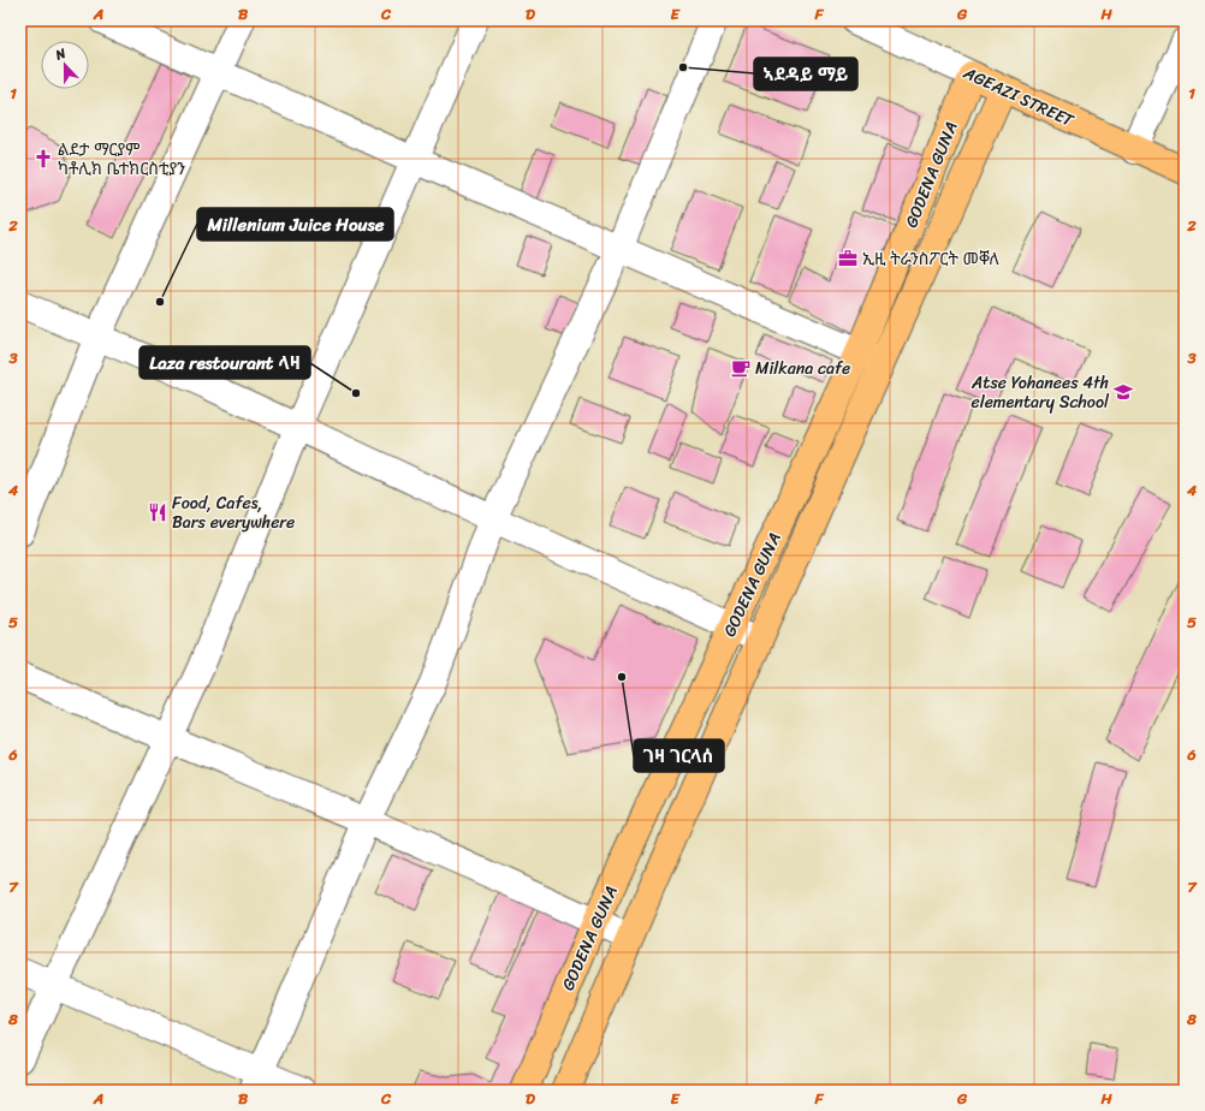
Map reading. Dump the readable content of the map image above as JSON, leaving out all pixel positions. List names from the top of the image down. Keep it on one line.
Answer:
{"streets":{"main road":["AGEAZI STREET","GODENA GUNA"]},"crossings":[["AGEAZI STREET","GODENA GUNA"]],"places":{"other":["ኣደዳይ ማይ","Millenium Juice House","Laza restourant ላዛ","ገዛ ገርላሰ"],"church":["ልደታ ማርያም ካቶሊክ ቤተክርስቲያን"],"office":["ኢዚ ትራንስፖርት መቐለ"],"cafe":["Milkana cafe"],"school or university":["Atse Yohanees 4th elementary School"],"restaurant":["Food, Cafes, Bars everywhere"]},"north":"top","grid":{"columns":["A","B","C","D","E","F","G","H"],"rows":["1","2","3","4","5","6","7","8"]}}
